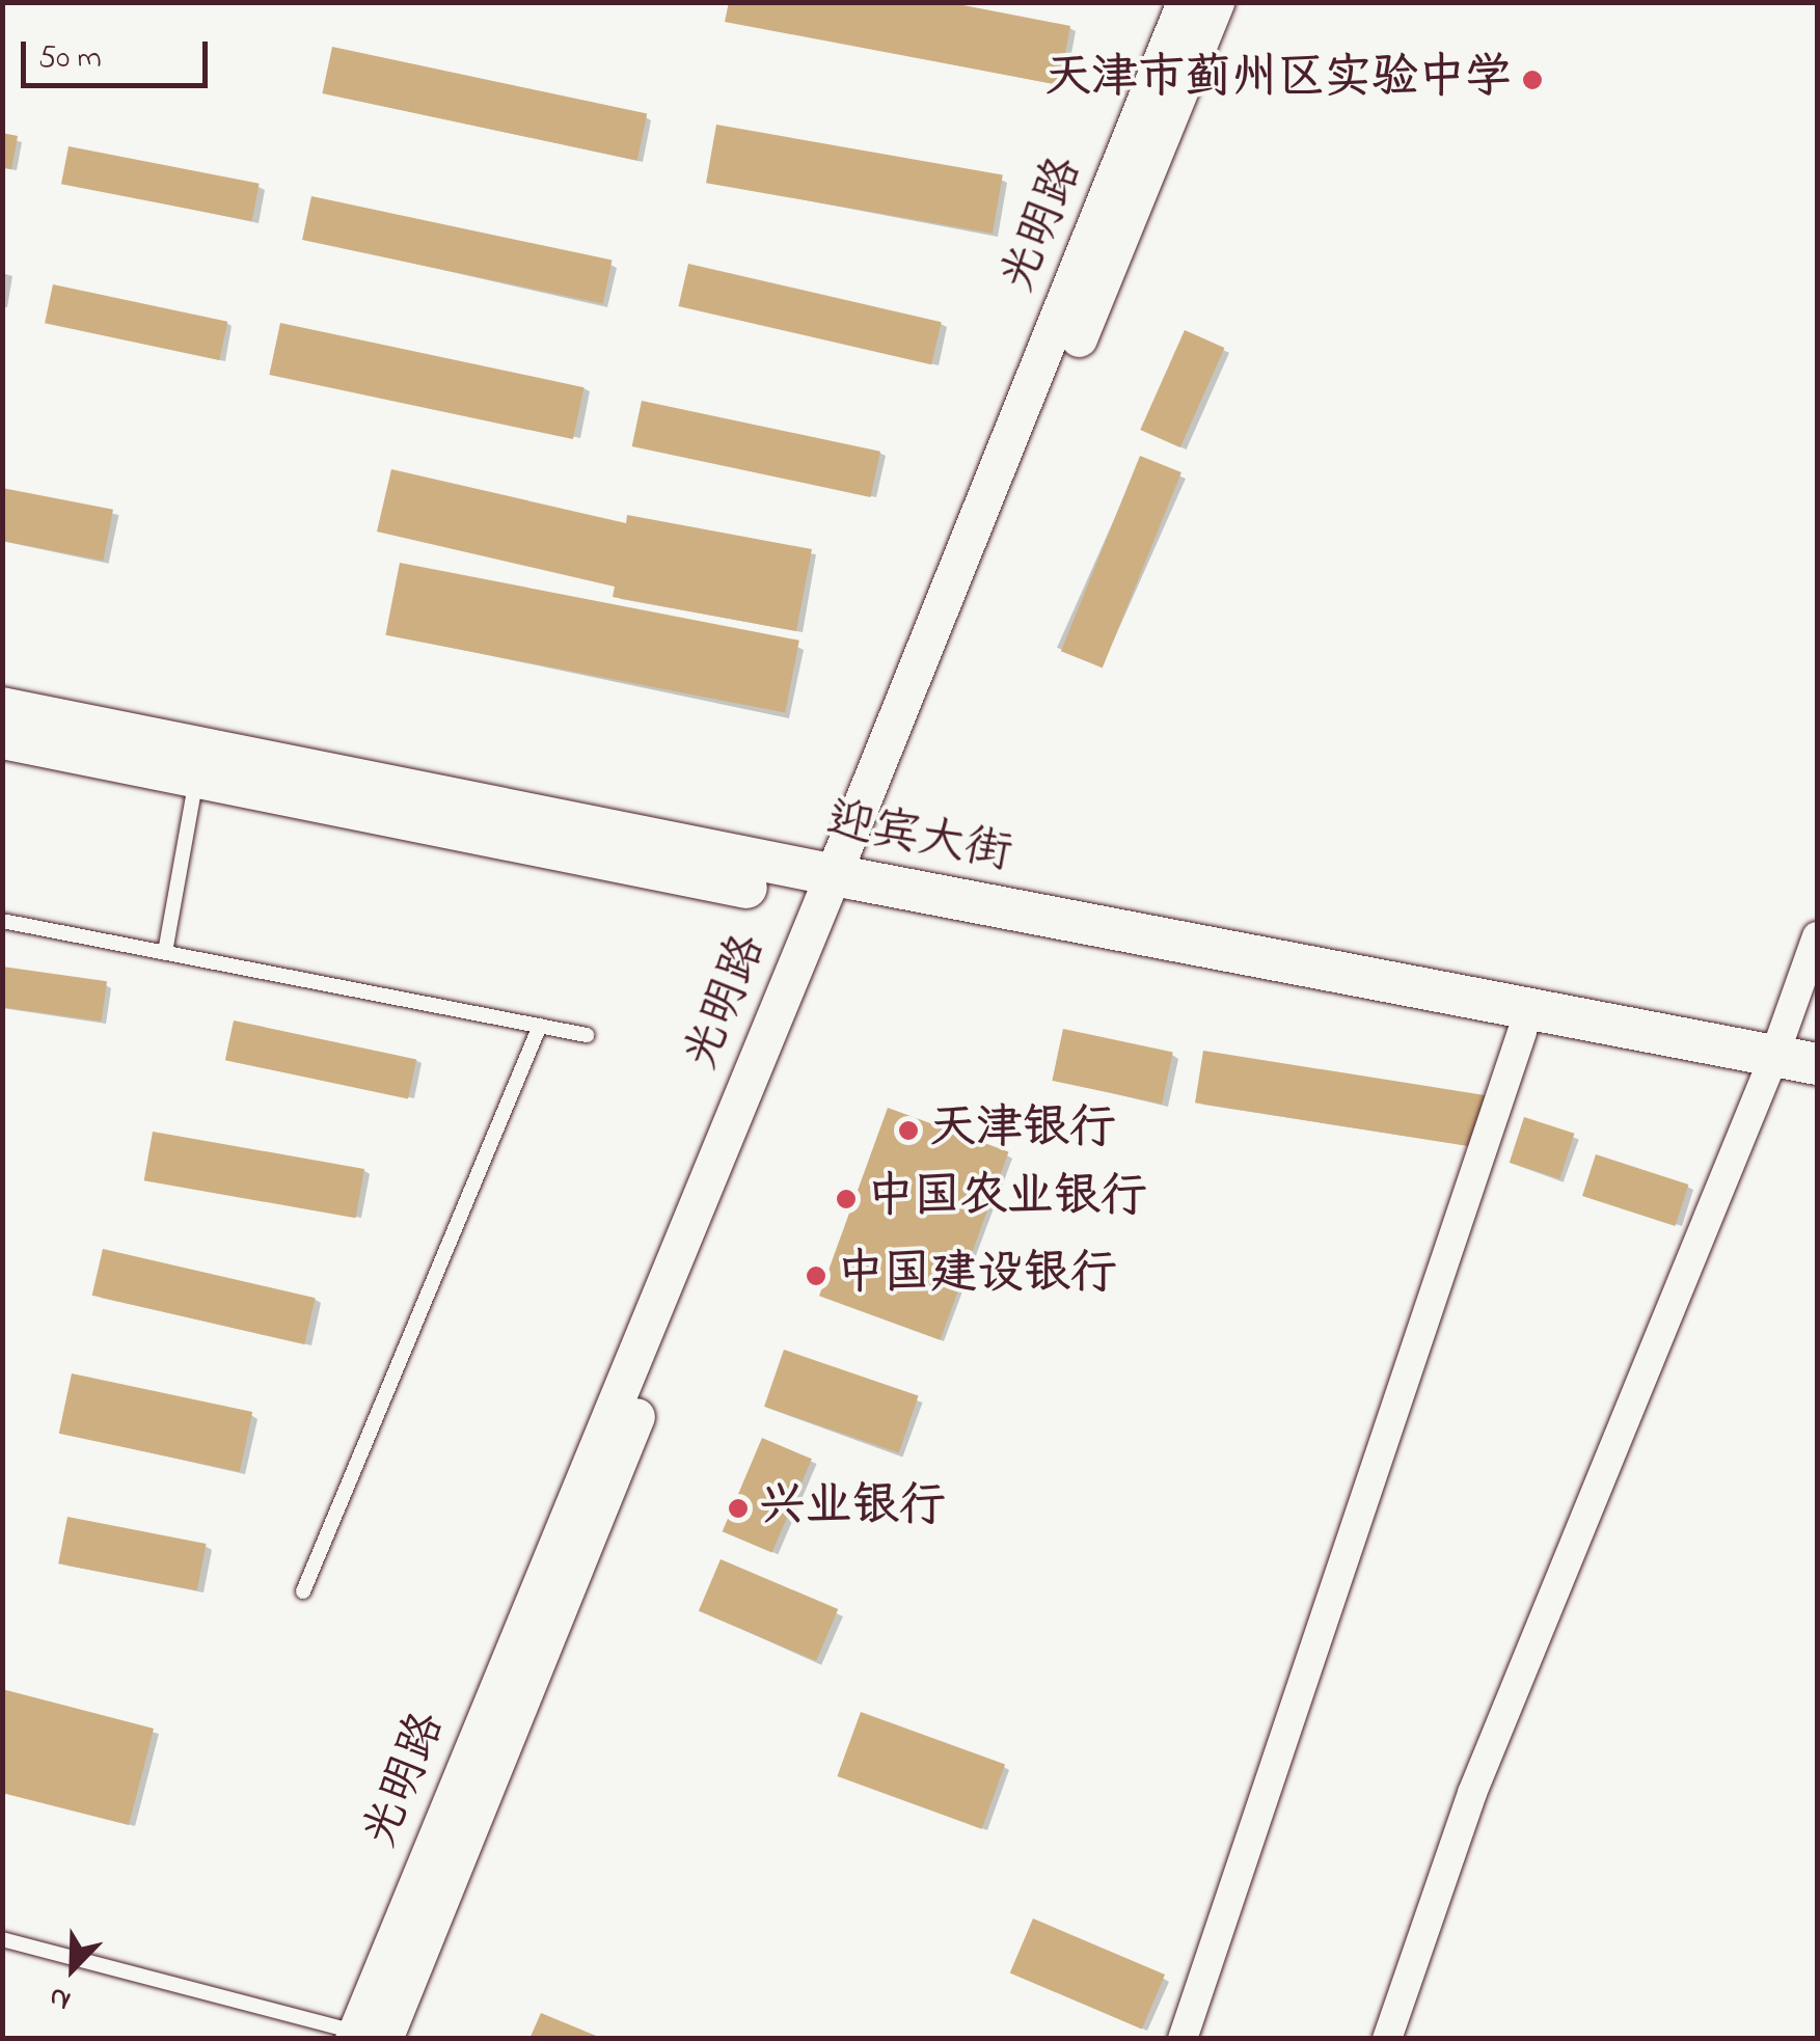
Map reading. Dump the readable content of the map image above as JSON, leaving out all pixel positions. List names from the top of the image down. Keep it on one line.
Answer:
{"streets":{"main road":["迎宾大街"],"street":["光明路"]},"crossings":[["光明路","迎宾大街"]],"places":["天津市蓟州区实验中学","天津银行","中国农业银行","中国建设银行","兴业银行"],"scale_bar":"50 m","north":"bottom left"}
